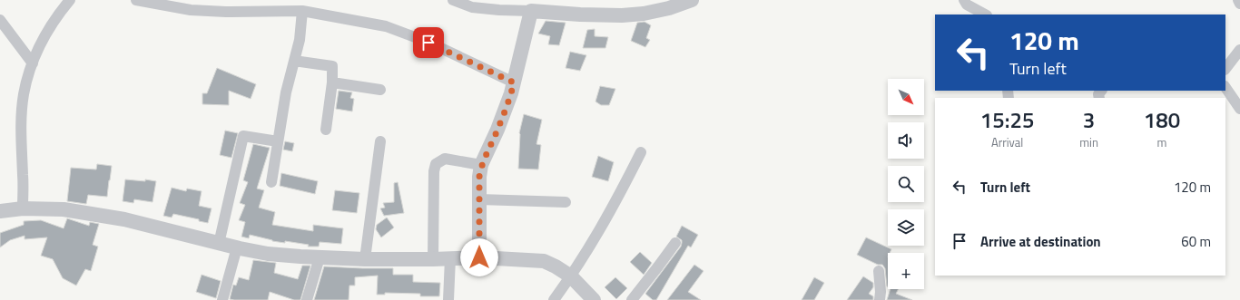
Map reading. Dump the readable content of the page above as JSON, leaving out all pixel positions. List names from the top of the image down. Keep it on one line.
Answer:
{"north":"bottom right","page":{"turn":["120 m","Turn left"],"map_buttons":"+","eta":["15:25","Arrival","3","min","180","m"],"list":[{"name":"Turn left","value":"120 m"},{"name":"Arrive at destination","value":"60 m"}]}}
